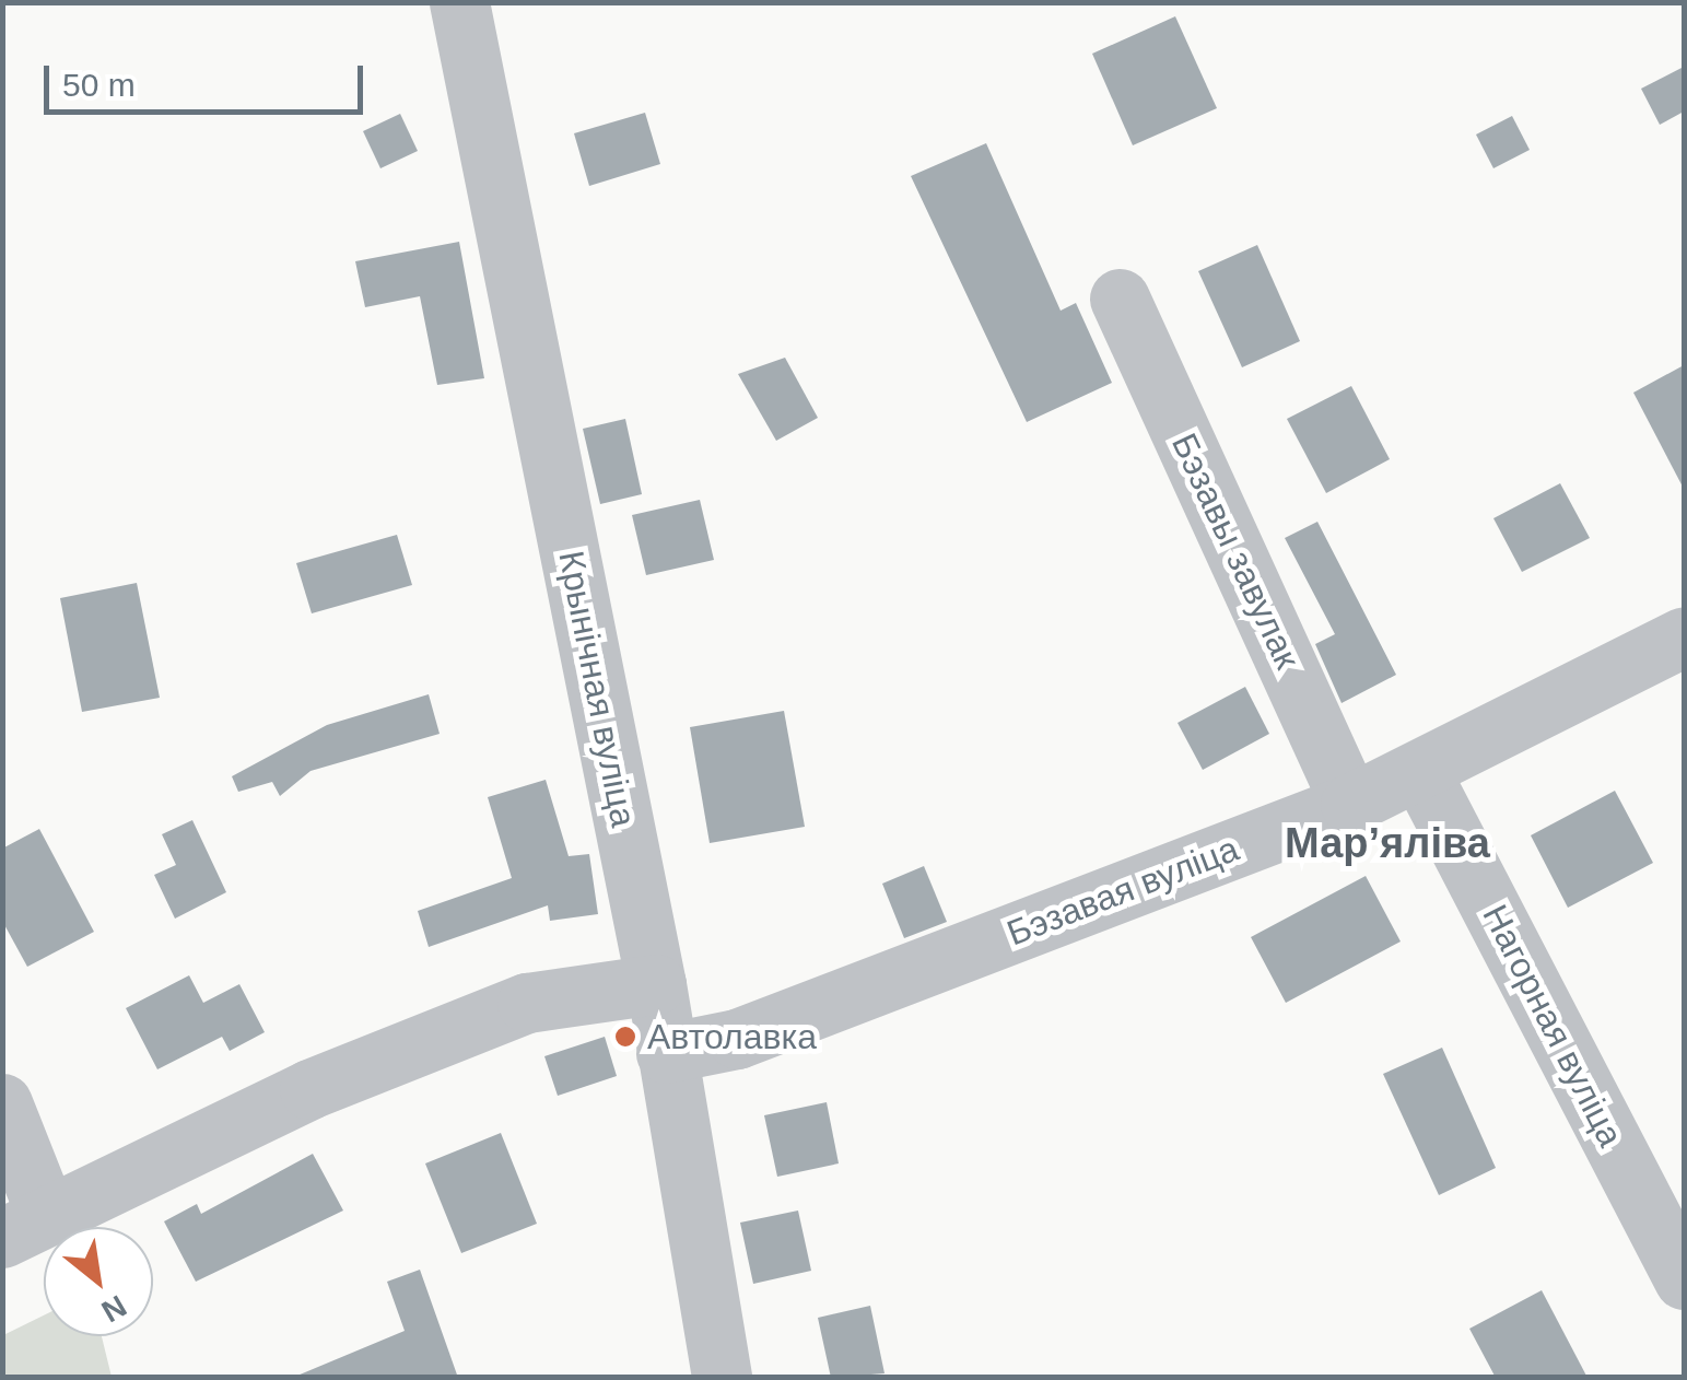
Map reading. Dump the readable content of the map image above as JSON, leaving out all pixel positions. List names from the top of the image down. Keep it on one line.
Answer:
{"streets":{"street":["Бэзавы завулак","Крынічная вуліца","Бэзавая вуліца","Нагорная вуліца"]},"crossings":[["Бэзавы завулак","Бэзавая вуліца"],["Крынічная вуліца","Бэзавая вуліца"],["Бэзавая вуліца","Нагорная вуліца"]],"districts":["Марʼяліва"],"places":["Автолавка"],"scale_bar":"50 m","north":"bottom right"}
